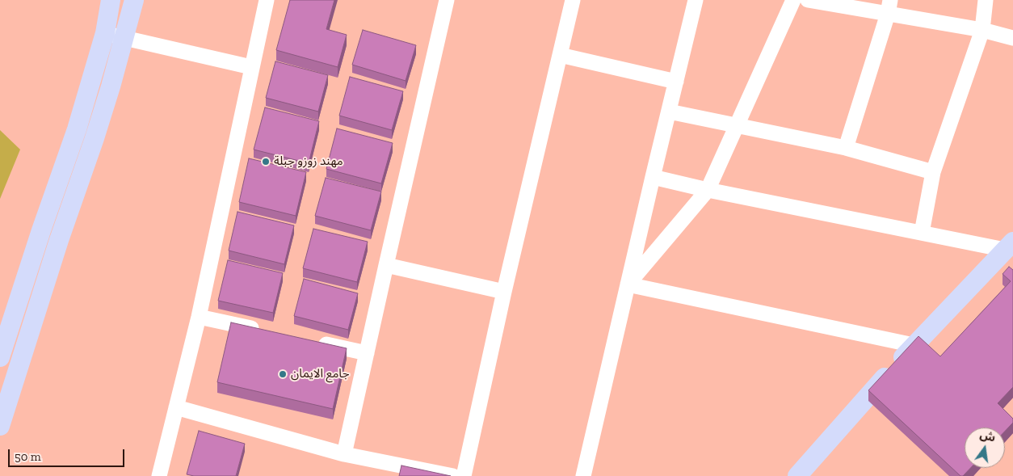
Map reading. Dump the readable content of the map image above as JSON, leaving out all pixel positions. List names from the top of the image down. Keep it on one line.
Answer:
{"places":["مهند زوزو جبلة","جامع الايمان"],"scale_bar":"50 m","north":"top"}
